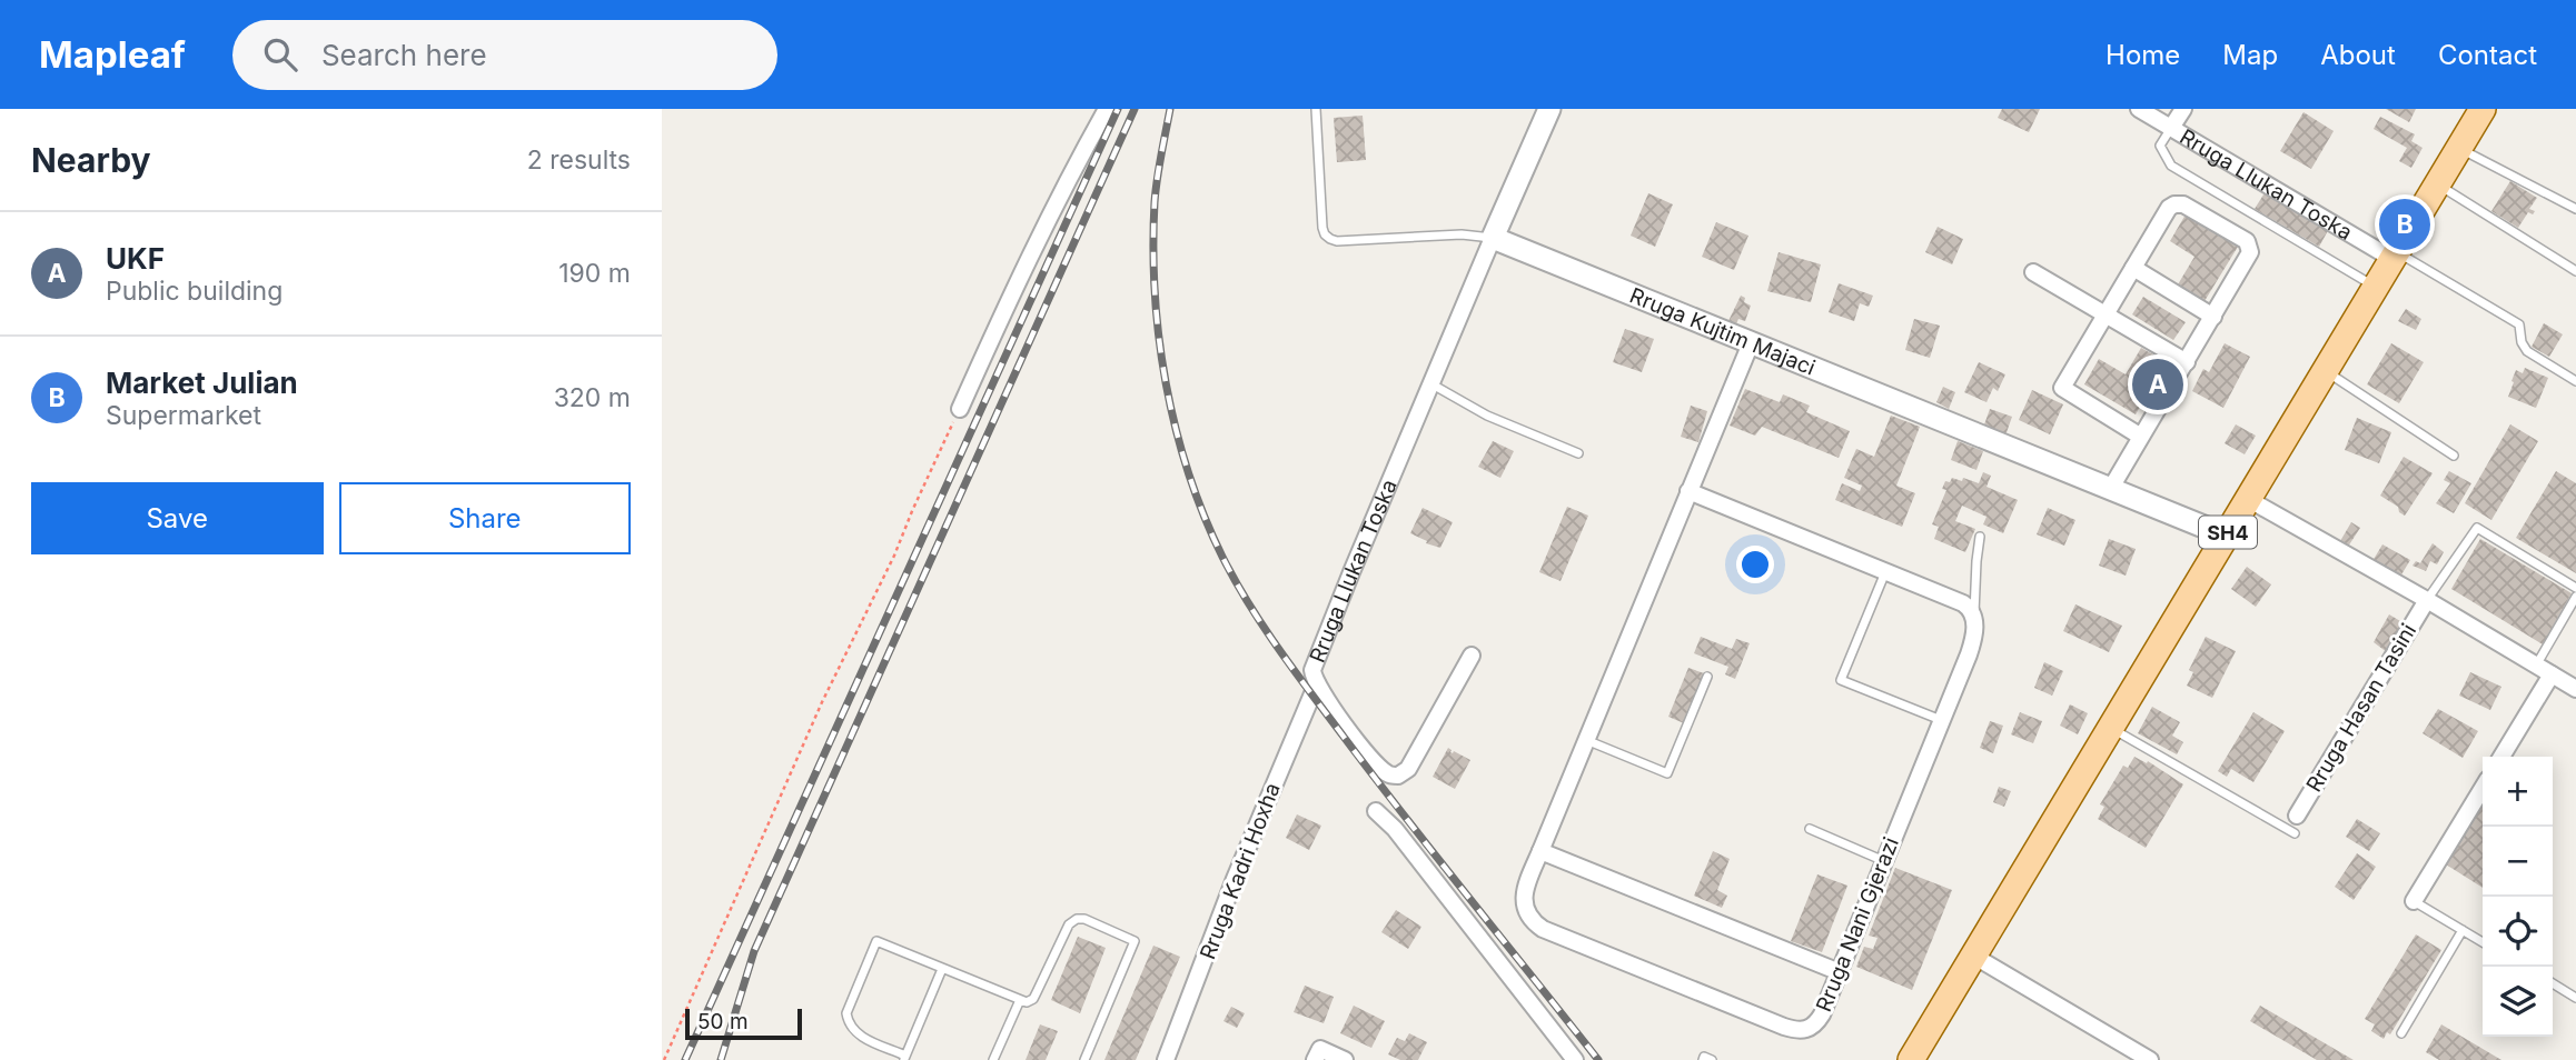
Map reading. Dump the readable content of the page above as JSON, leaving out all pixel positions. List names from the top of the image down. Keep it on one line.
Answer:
{"streets":{"main road":["SH4"],"street":["Rruga Llukan Toska","Rruga Kujtim Majaci","Rruga Hasan Tasini","Rruga Kadri Hoxha","Rruga Nani Gjerazi"]},"crossings":[["Rruga Llukan Toska","Rruga Kujtim Majaci"],["Rruga Llukan Toska","SH4"],["Rruga Llukan Toska","Rruga Kadri Hoxha"],["Rruga Kujtim Majaci","SH4"],["Rruga Kujtim Majaci","Rruga Nani Gjerazi"],["SH4","Rruga Hasan Tasini"]],"scale_bar":"50 m","page":{"header":"Mapleaf","search":"Search here","nav":["Home","Map","About","Contact"],"heading":["Nearby","2 results"],"pins":["B","A"],"list":[{"mark":"A","name":"UKF","note":"Public building","value":"190 m"},{"mark":"B","name":"Market Julian","note":"Supermarket","value":"320 m"}],"buttons":["Save","Share"],"map_buttons":["+","−"],"scale":"50 m"}}
